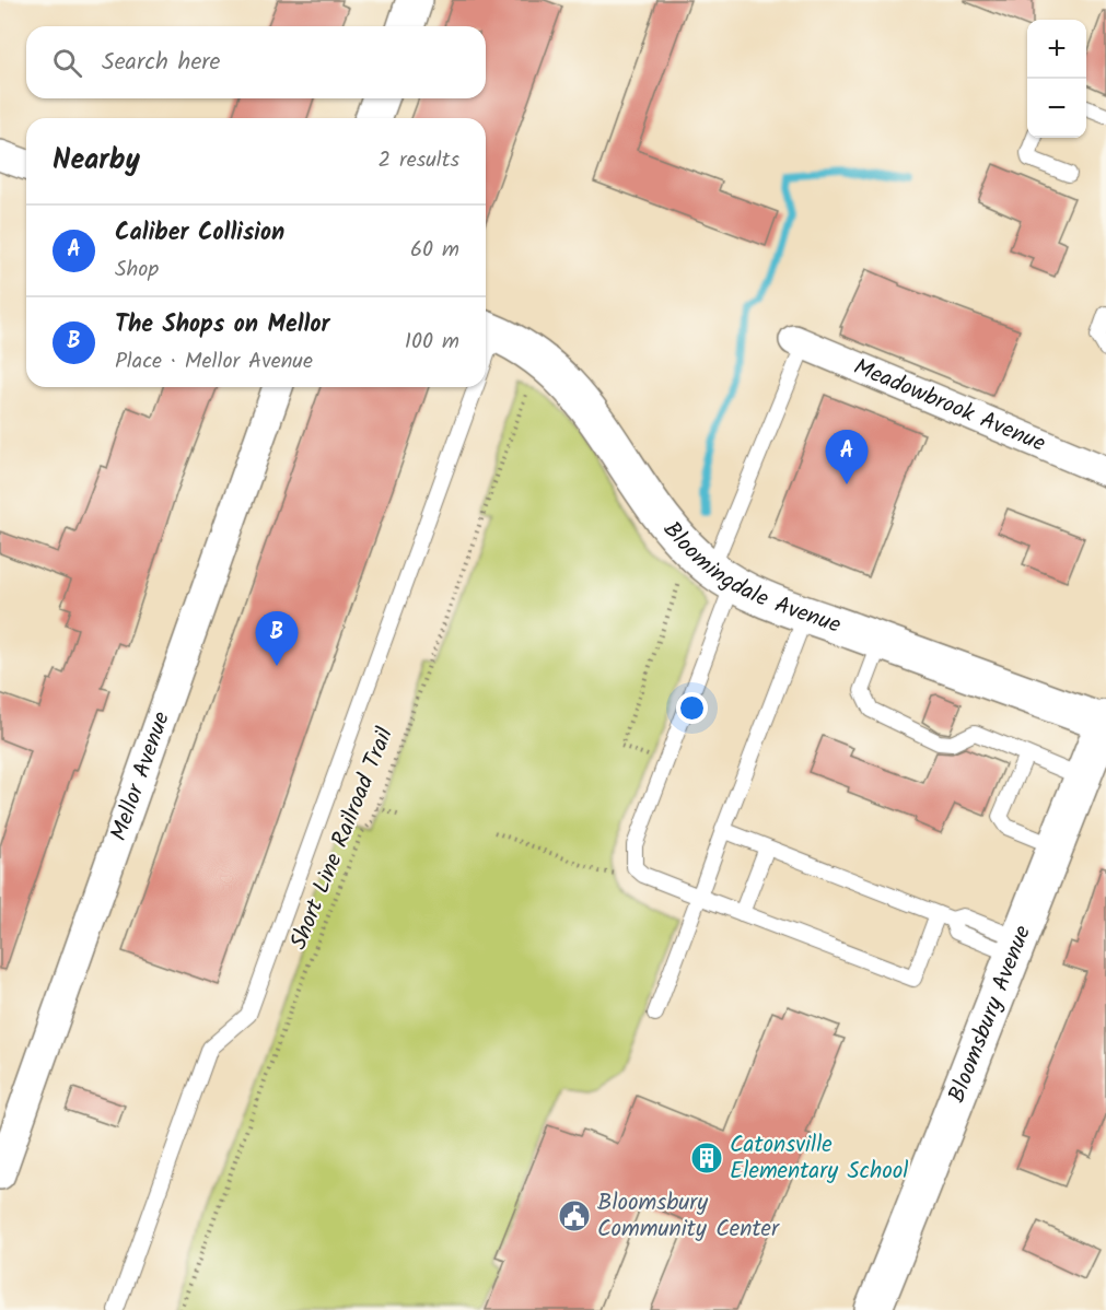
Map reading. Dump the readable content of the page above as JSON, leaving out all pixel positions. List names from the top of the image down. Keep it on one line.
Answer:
{"streets":{"street":["Meadowbrook Avenue","Bloomingdale Avenue","Mellor Avenue","Bloomsbury Avenue"],"path":["Short Line Railroad Trail"]},"crossings":[["Bloomingdale Avenue","Bloomsbury Avenue"]],"places":{"building":["Catonsville Elementary School"],"public building":["Bloomsbury Community Center"]},"page":{"map_buttons":["+","−"],"search":"Search here","heading":["Nearby","2 results"],"list":[{"mark":"A","name":"Caliber Collision","note":"Shop","value":"60 m"},{"mark":"B","name":"The Shops on Mellor","note":"Place · Mellor Avenue","value":"100 m"}],"pins":["A","B"]}}
